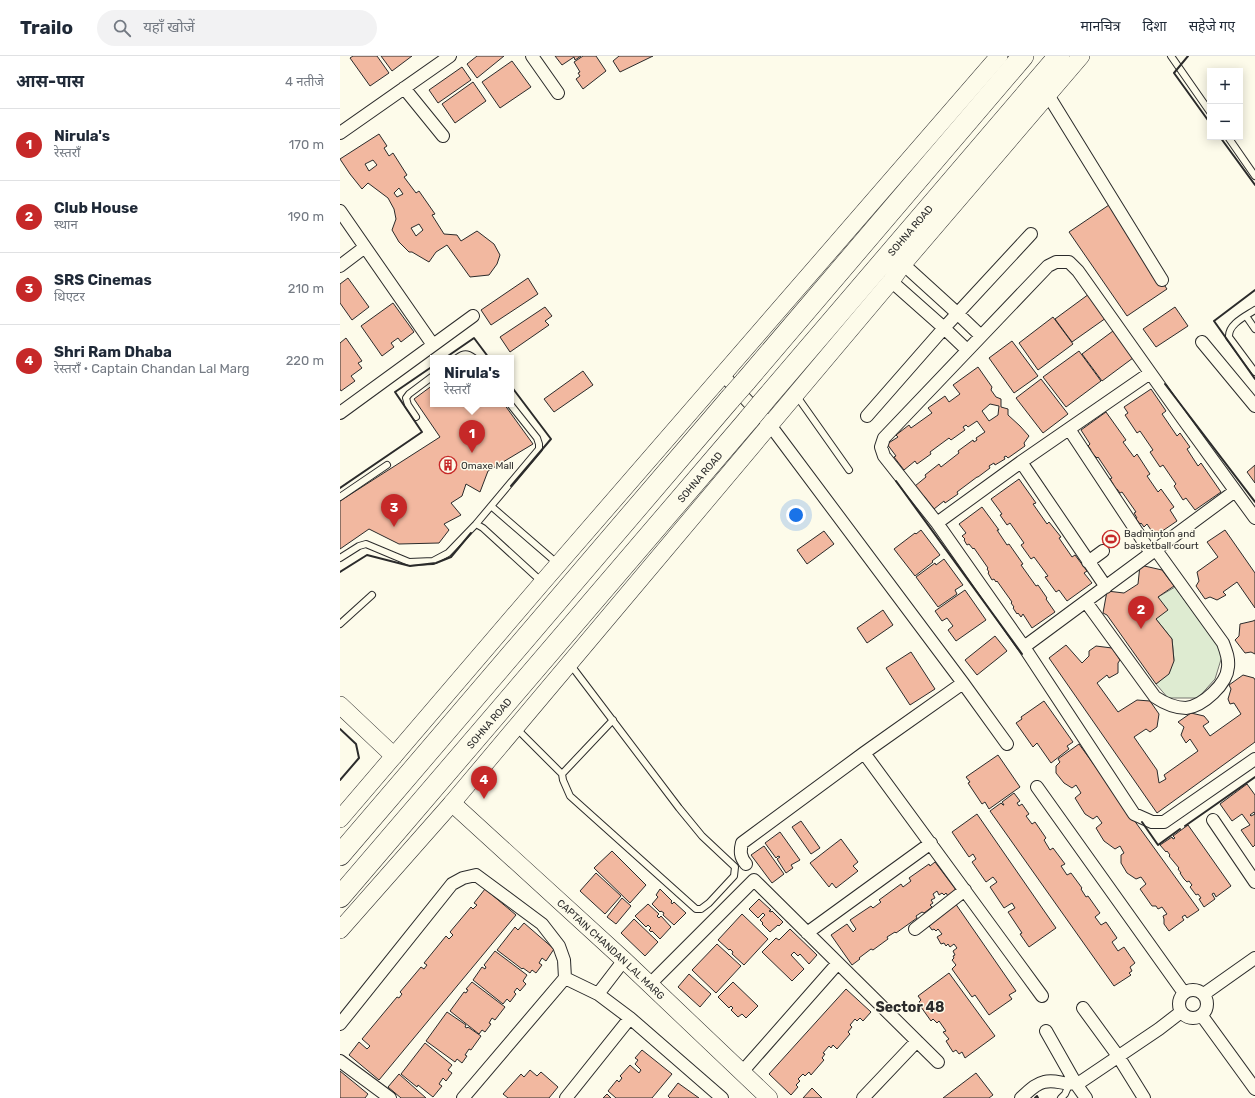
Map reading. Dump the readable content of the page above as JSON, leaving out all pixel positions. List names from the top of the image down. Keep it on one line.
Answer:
{"streets":{"highway":["SOHNA ROAD"],"main road":["CAPTAIN CHANDAN LAL MARG"]},"districts":["Sector 48"],"places":{"building":["Omaxe Mall"],"sports":["Badminton and basketball court"]},"page":{"header":"Trailo","search":"यहाँ खोजें","nav":["मानचित्र","दिशा","सहेजे गए"],"heading":["आस-पास","4 नतीजे"],"map_buttons":["+","−"],"list":[{"mark":"1","name":"Nirula's","note":"रेस्तराँ","value":"170 m"},{"mark":"2","name":"Club House","note":"स्थान","value":"190 m"},{"mark":"3","name":"SRS Cinemas","note":"थिएटर","value":"210 m"},{"mark":"4","name":"Shri Ram Dhaba","note":"रेस्तराँ · Captain Chandan Lal Marg","value":"220 m"}],"popup":["Nirula's","रेस्तराँ"],"pins":["1","3","2","4"]}}
